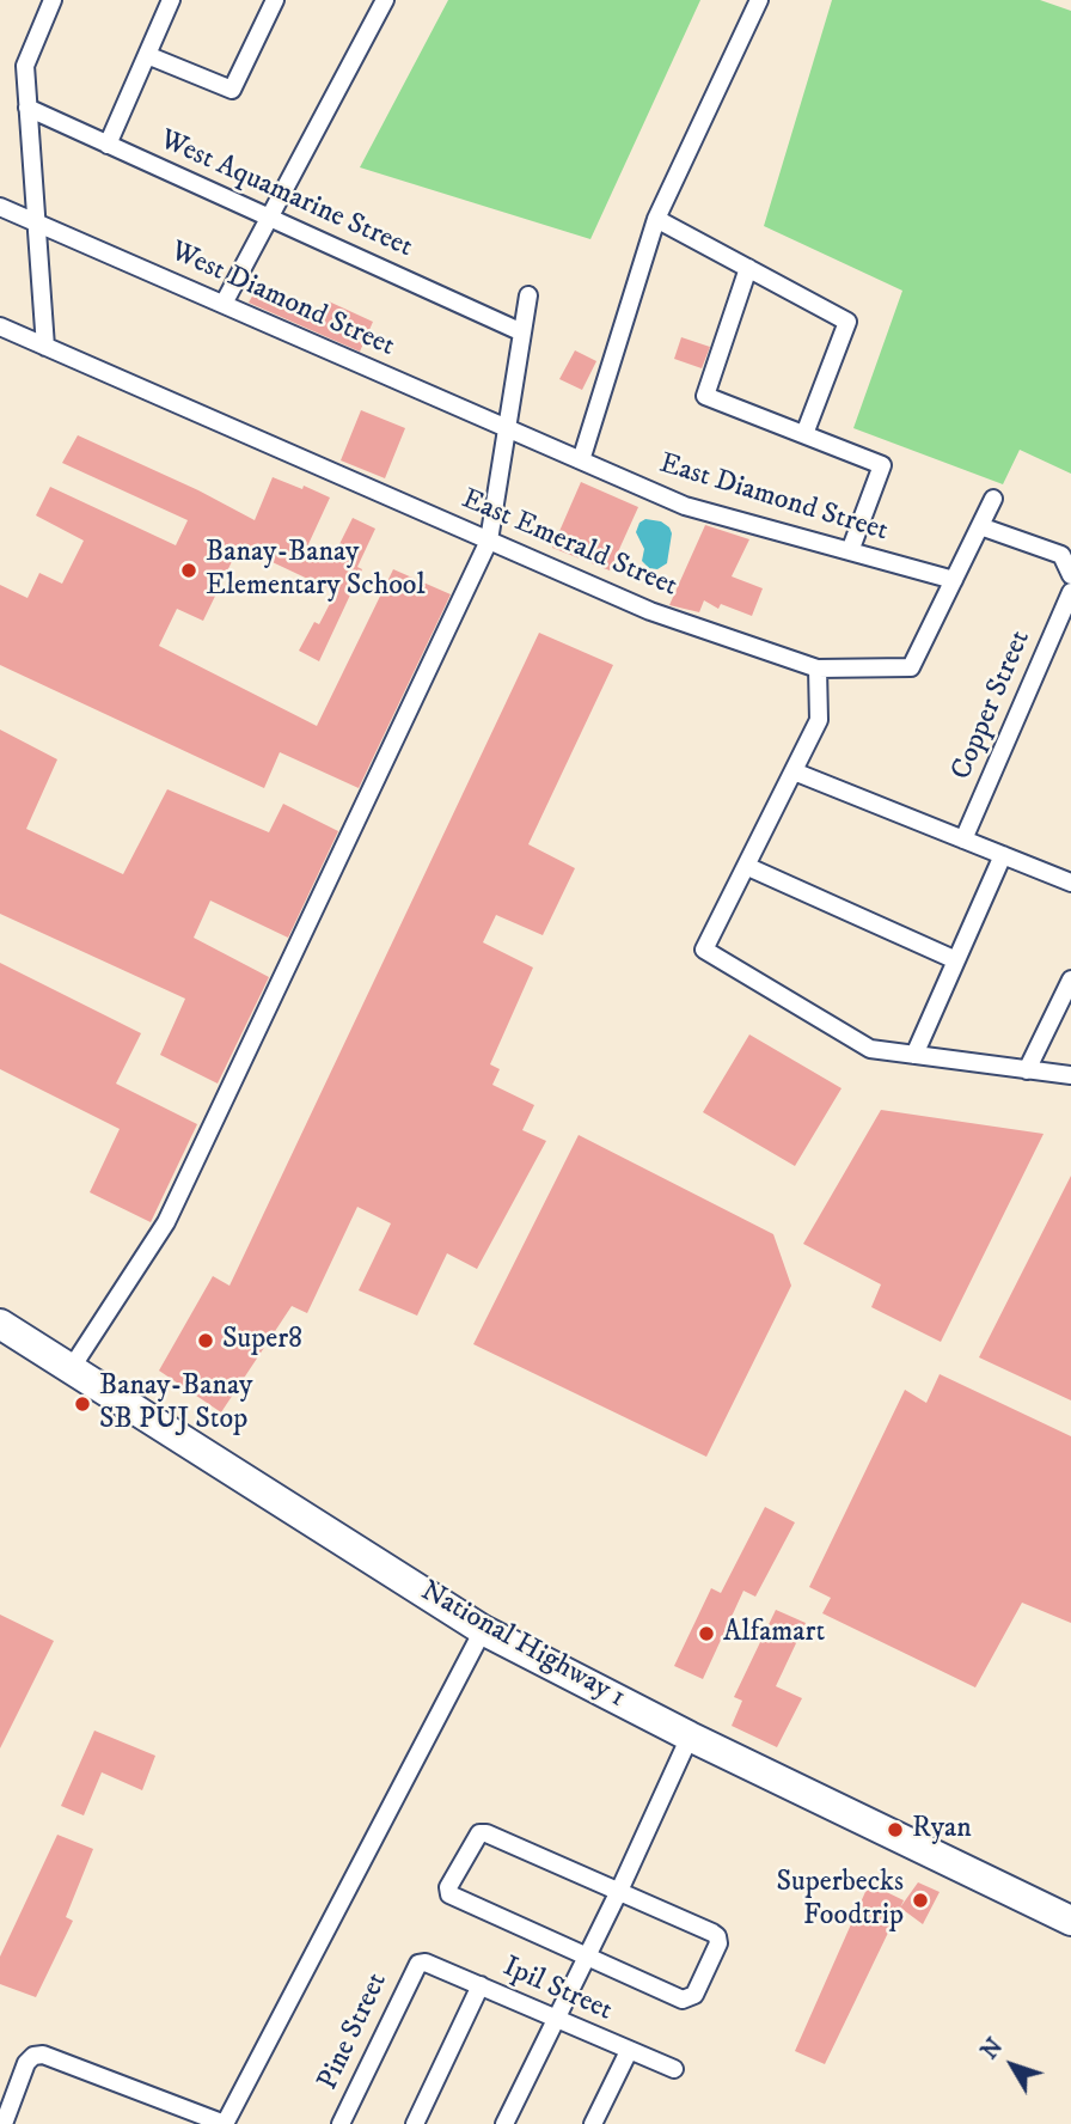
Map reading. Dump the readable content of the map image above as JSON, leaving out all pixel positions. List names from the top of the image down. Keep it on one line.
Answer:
{"streets":{"highway":["National Highway 1"],"street":["West Aquamarine Street","West Diamond Street","East Diamond Street","East Emerald Street","Copper Street","Ipil Street","Pine Street"]},"crossings":[["West Diamond Street","East Diamond Street"],["East Diamond Street","East Emerald Street"],["Ipil Street","Pine Street"]],"places":["Banay-Banay Elementary School","Super8","Banay-Banay SB PUJ Stop","Alfamart","Ryan","Superbecks Foodtrip"],"north":"top left"}
